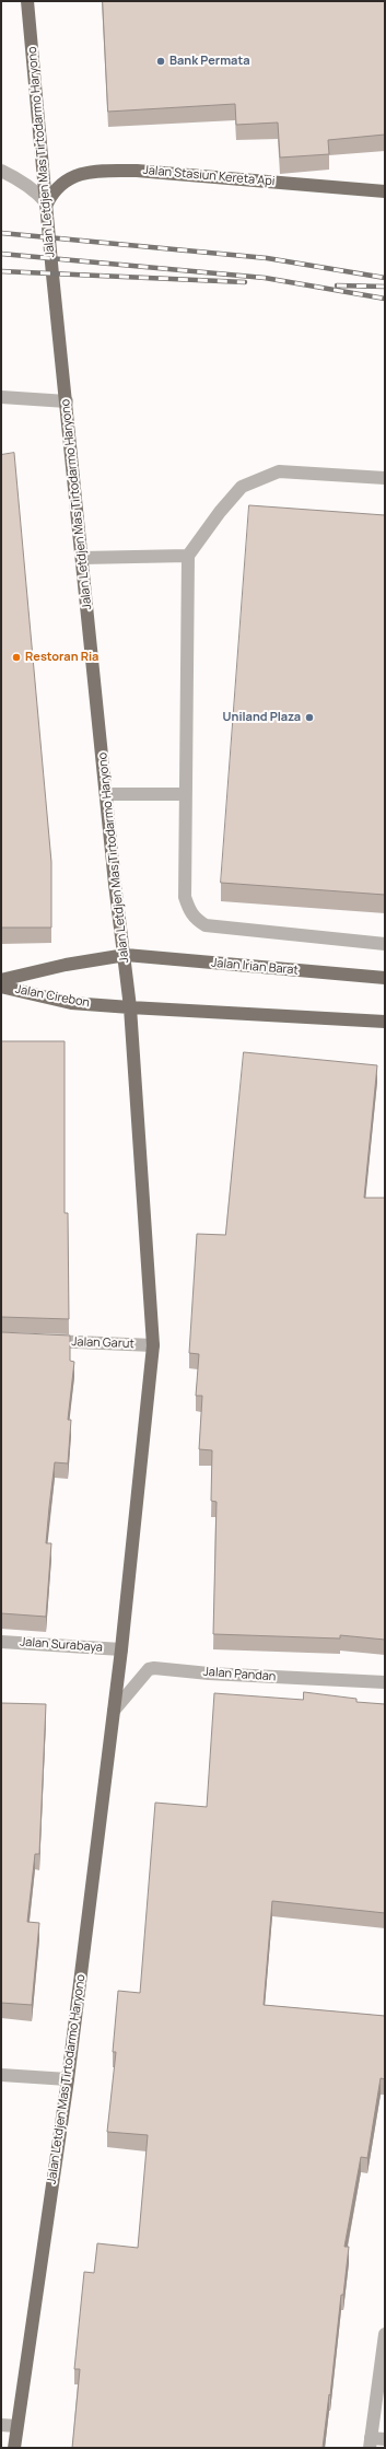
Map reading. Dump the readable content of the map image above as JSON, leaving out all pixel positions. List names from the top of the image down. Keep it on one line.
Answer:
{"streets":{"main road":["Jalan Letdjen Mas Tirtodarmo Haryono","Jalan Stasiun Kereta Api","Jalan Irian Barat","Jalan Cirebon"],"street":["Jalan Garut","Jalan Surabaya","Jalan Pandan"]},"crossings":[["Jalan Letdjen Mas Tirtodarmo Haryono","Jalan Stasiun Kereta Api"],["Jalan Letdjen Mas Tirtodarmo Haryono","Jalan Irian Barat"],["Jalan Letdjen Mas Tirtodarmo Haryono","Jalan Cirebon"],["Jalan Letdjen Mas Tirtodarmo Haryono","Jalan Garut"],["Jalan Letdjen Mas Tirtodarmo Haryono","Jalan Surabaya"],["Jalan Letdjen Mas Tirtodarmo Haryono","Jalan Pandan"],["Jalan Irian Barat","Jalan Cirebon"]],"places":["Bank Permata","Restoran Ria","Uniland Plaza"]}
